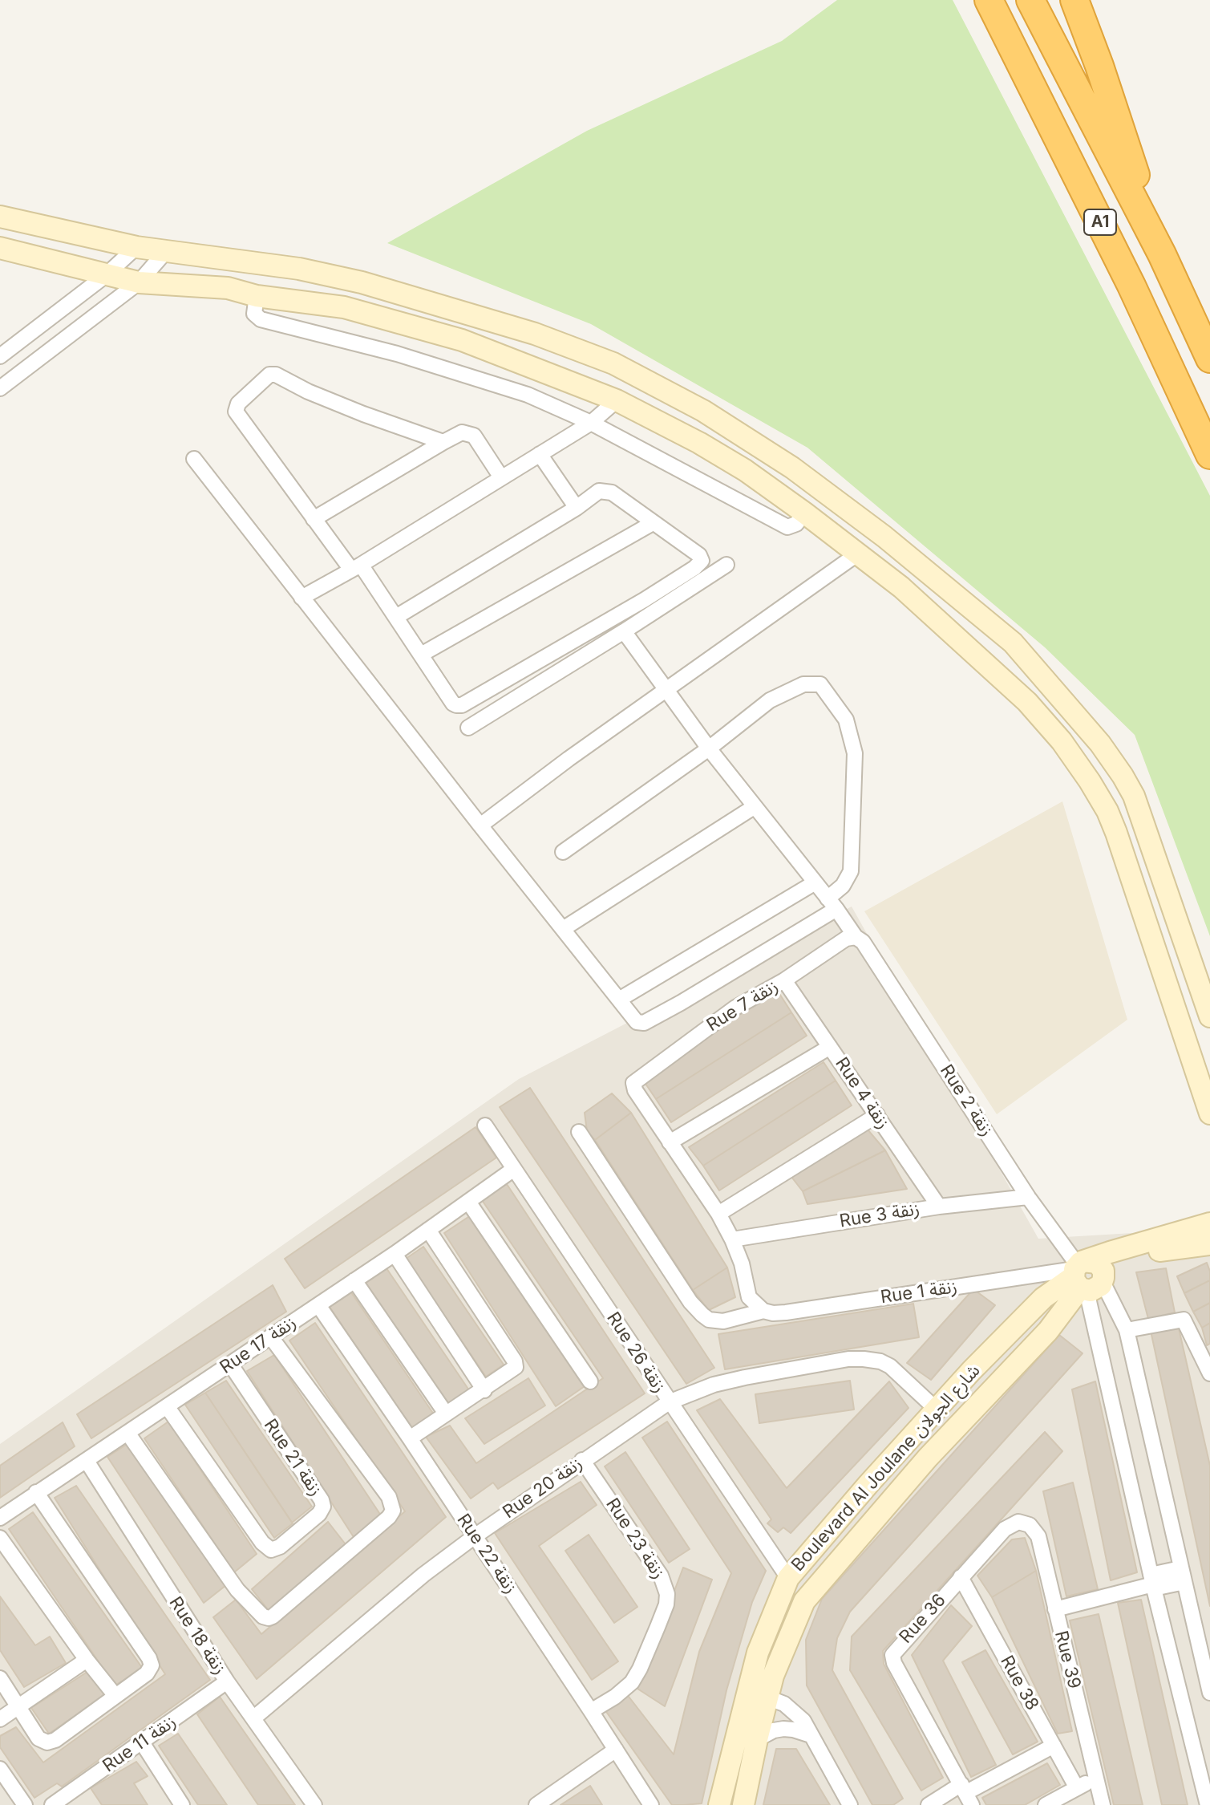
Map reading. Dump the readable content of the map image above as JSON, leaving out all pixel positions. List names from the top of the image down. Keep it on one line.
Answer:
{"streets":{"highway":["A1"],"street":["Rue 7 زنقة","Rue 4 زنقة","Rue 2 زنقة","Rue 3 زنقة","Rue 1 زنقة","Rue 17 زنقة","Rue 26 زنقة","Rue 21 زنقة","Boulevard Al Joulane شارع الجولان","Rue 20 زنقة","Rue 23 زنقة","Rue 22 زنقة","Rue 36","Rue 18 زنقة","Rue 39","Rue 38","Rue 11 زنقة"]},"crossings":[["Rue 7 زنقة","Rue 4 زنقة"],["Rue 7 زنقة","Rue 2 زنقة"],["Rue 4 زنقة","Rue 3 زنقة"],["Rue 2 زنقة","Rue 3 زنقة"],["Rue 2 زنقة","Rue 1 زنقة"],["Rue 2 زنقة","Boulevard Al Joulane شارع الجولان"],["Rue 1 زنقة","Boulevard Al Joulane شارع الجولان"],["Rue 17 زنقة","Rue 26 زنقة"],["Rue 17 زنقة","Rue 21 زنقة"],["Rue 17 زنقة","Rue 22 زنقة"],["Rue 17 زنقة","Rue 18 زنقة"],["Rue 26 زنقة","Boulevard Al Joulane شارع الجولان"],["Rue 26 زنقة","Rue 20 زنقة"],["Boulevard Al Joulane شارع الجولان","Rue 20 زنقة"],["Rue 20 زنقة","Rue 23 زنقة"],["Rue 20 زنقة","Rue 22 زنقة"],["Rue 20 زنقة","Rue 18 زنقة"],["Rue 23 زنقة","Rue 22 زنقة"],["Rue 36","Rue 39"],["Rue 36","Rue 38"],["Rue 18 زنقة","Rue 11 زنقة"]]}
